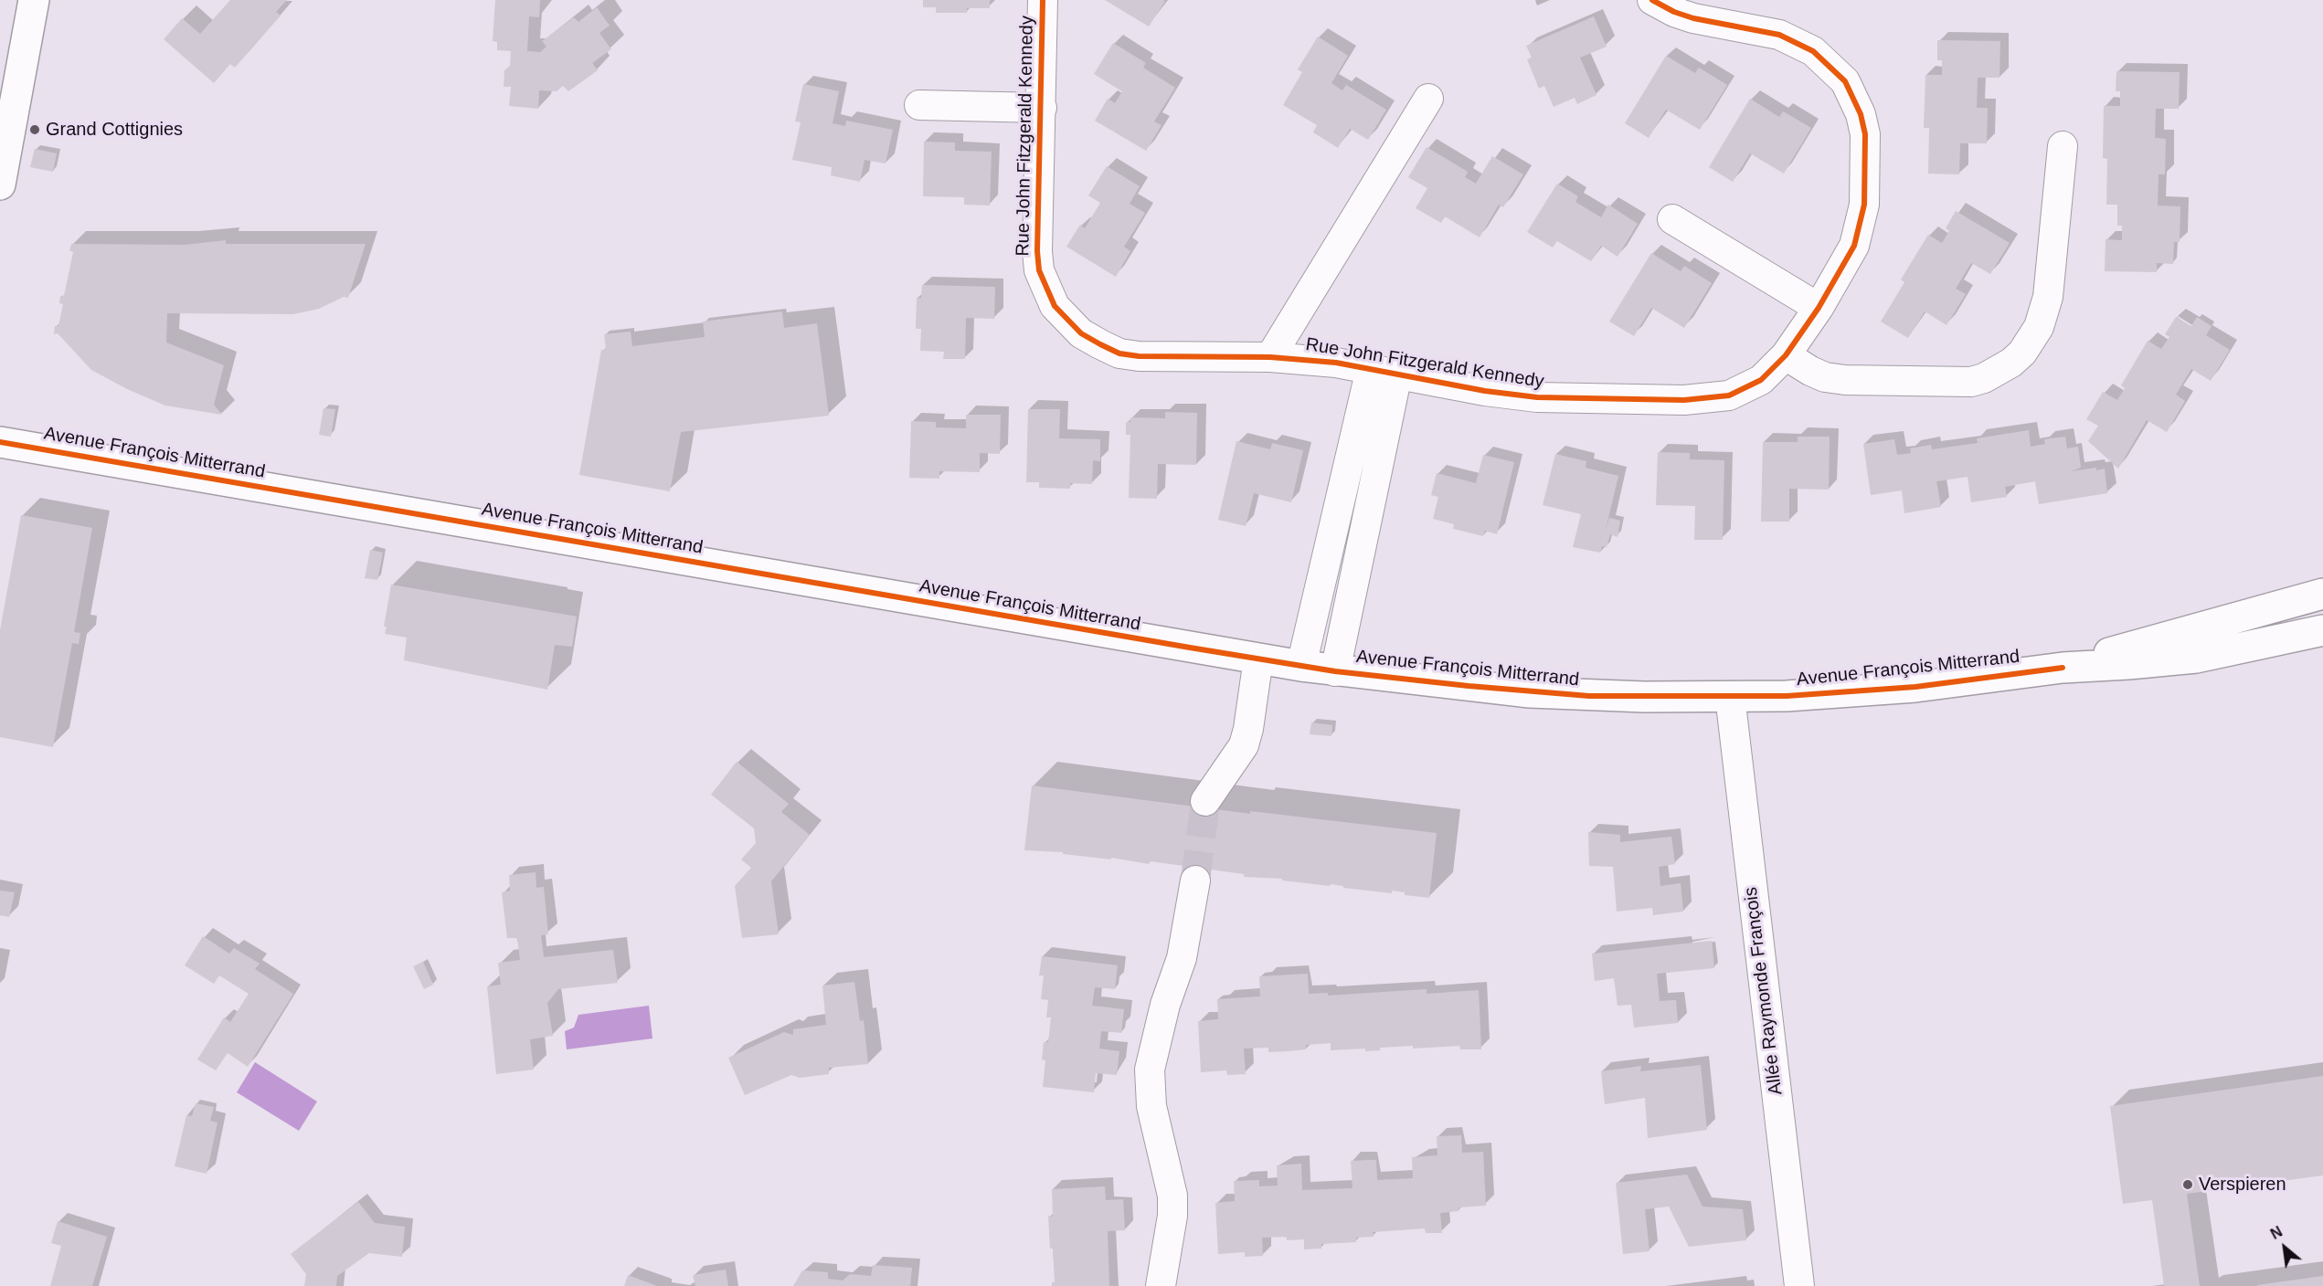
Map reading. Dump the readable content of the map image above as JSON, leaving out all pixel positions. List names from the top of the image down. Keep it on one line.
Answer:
{"streets":{"street":["Rue John Fitzgerald Kennedy","Avenue François Mitterrand","Allée Raymonde François"]},"crossings":[["Rue John Fitzgerald Kennedy","Avenue François Mitterrand"],["Avenue François Mitterrand","Allée Raymonde François"]],"places":["Grand Cottignies","Verspieren"],"north":"top left"}
